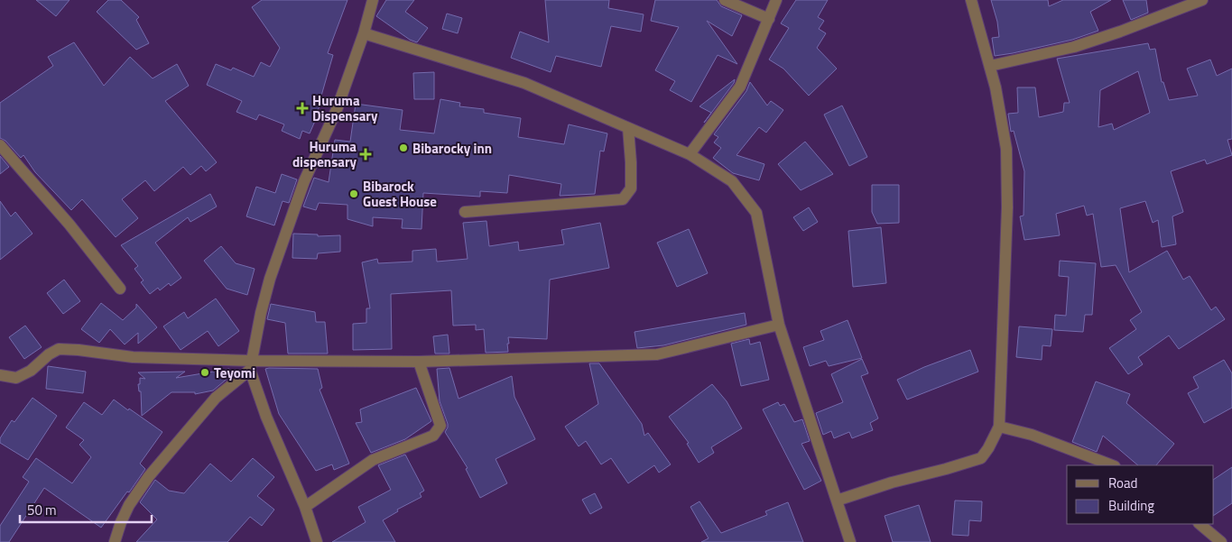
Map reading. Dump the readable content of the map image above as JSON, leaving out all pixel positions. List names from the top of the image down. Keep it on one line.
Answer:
{"places":{"health":["Huruma Dispensary","Huruma dispensary"],"other":["Bibarocky inn","Bibarock Guest House","Teyomi"]},"legend":["Road","Building"],"scale_bar":"50 m"}
